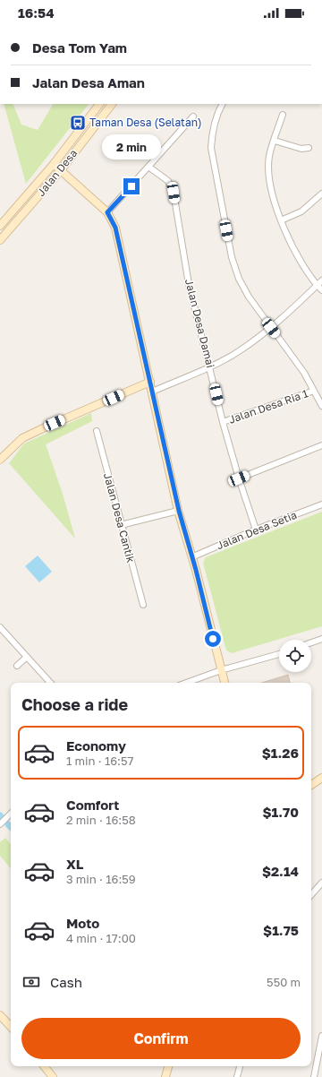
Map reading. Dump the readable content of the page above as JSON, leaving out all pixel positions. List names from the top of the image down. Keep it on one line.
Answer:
{"streets":{"street":["Jalan Desa","Jalan Desa Damai","Jalan Desa Ria 1","Jalan Desa Cantik","Jalan Desa Setia"]},"crossings":[["Jalan Desa Damai","Jalan Desa Ria 1"],["Jalan Desa Damai","Jalan Desa Setia"]],"places":{"bus stop":["Taman Desa (Selatan)"]},"page":{"status":"16:54","banner":["Desa Tom Yam","Jalan Desa Aman"],"bubble":"2 min","heading":"Choose a ride","list":[{"name":"Economy","note":"1 min · 16:57","value":"$1.26"},{"name":"Comfort","note":"2 min · 16:58","value":"$1.70"},{"name":"XL","note":"3 min · 16:59","value":"$2.14"},{"name":"Moto","note":"4 min · 17:00","value":"$1.75"}],"pay":["Cash","550 m"],"buttons":"Confirm"}}
